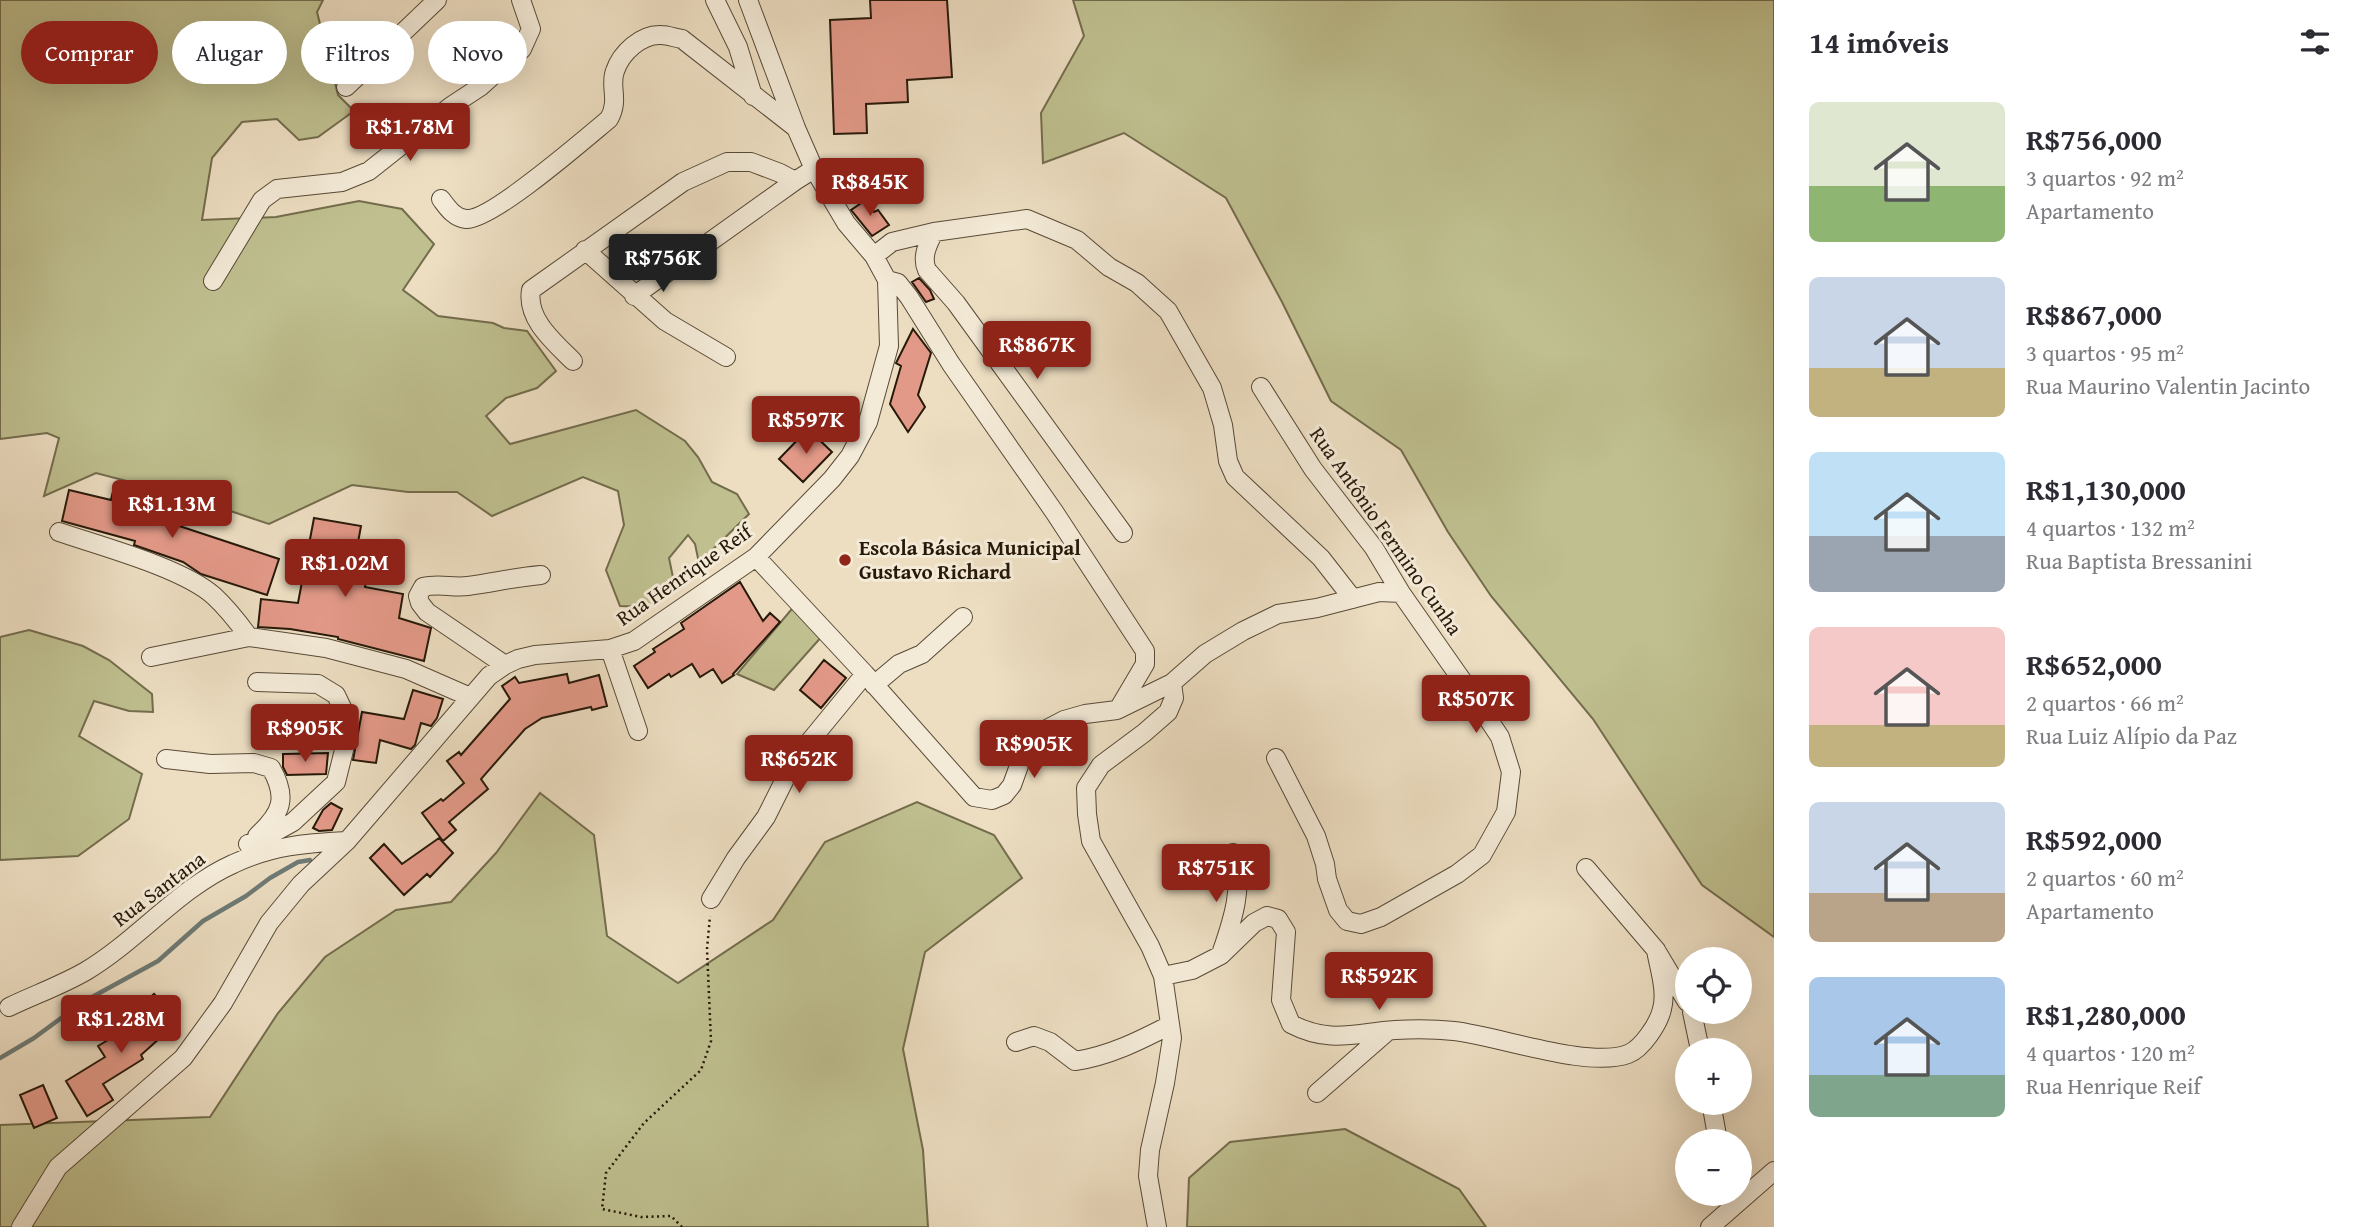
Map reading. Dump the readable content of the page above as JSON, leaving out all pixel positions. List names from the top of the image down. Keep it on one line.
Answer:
{"streets":{"street":["Rua Antônio Fermino Cunha","Rua Henrique Reif","Rua Santana"]},"crossings":[["Rua Henrique Reif","Rua Santana"]],"places":["Escola Básica Municipal Gustavo Richard"],"page":{"heading":"14 imóveis","chip":["Comprar","Alugar","Filtros","Novo"],"list":[{"name":"R$756,000","note":"3 quartos · 92 m² · Apartamento"},{"name":"R$867,000","note":"3 quartos · 95 m² · Rua Maurino Valentin Jacinto"},{"name":"R$1,130,000","note":"4 quartos · 132 m² · Rua Baptista Bressanini"},{"name":"R$652,000","note":"2 quartos · 66 m² · Rua Luiz Alípio da Paz"},{"name":"R$592,000","note":"2 quartos · 60 m² · Apartamento"},{"name":"R$1,280,000","note":"4 quartos · 120 m² · Rua Henrique Reif"}],"price":["R$1.78M","R$845K","R$756K","R$867K","R$597K","R$1.13M","R$1.02M","R$507K","R$905K","R$905K","R$652K","R$751K","R$592K","R$1.28M"],"map_buttons":["+","−"]}}
